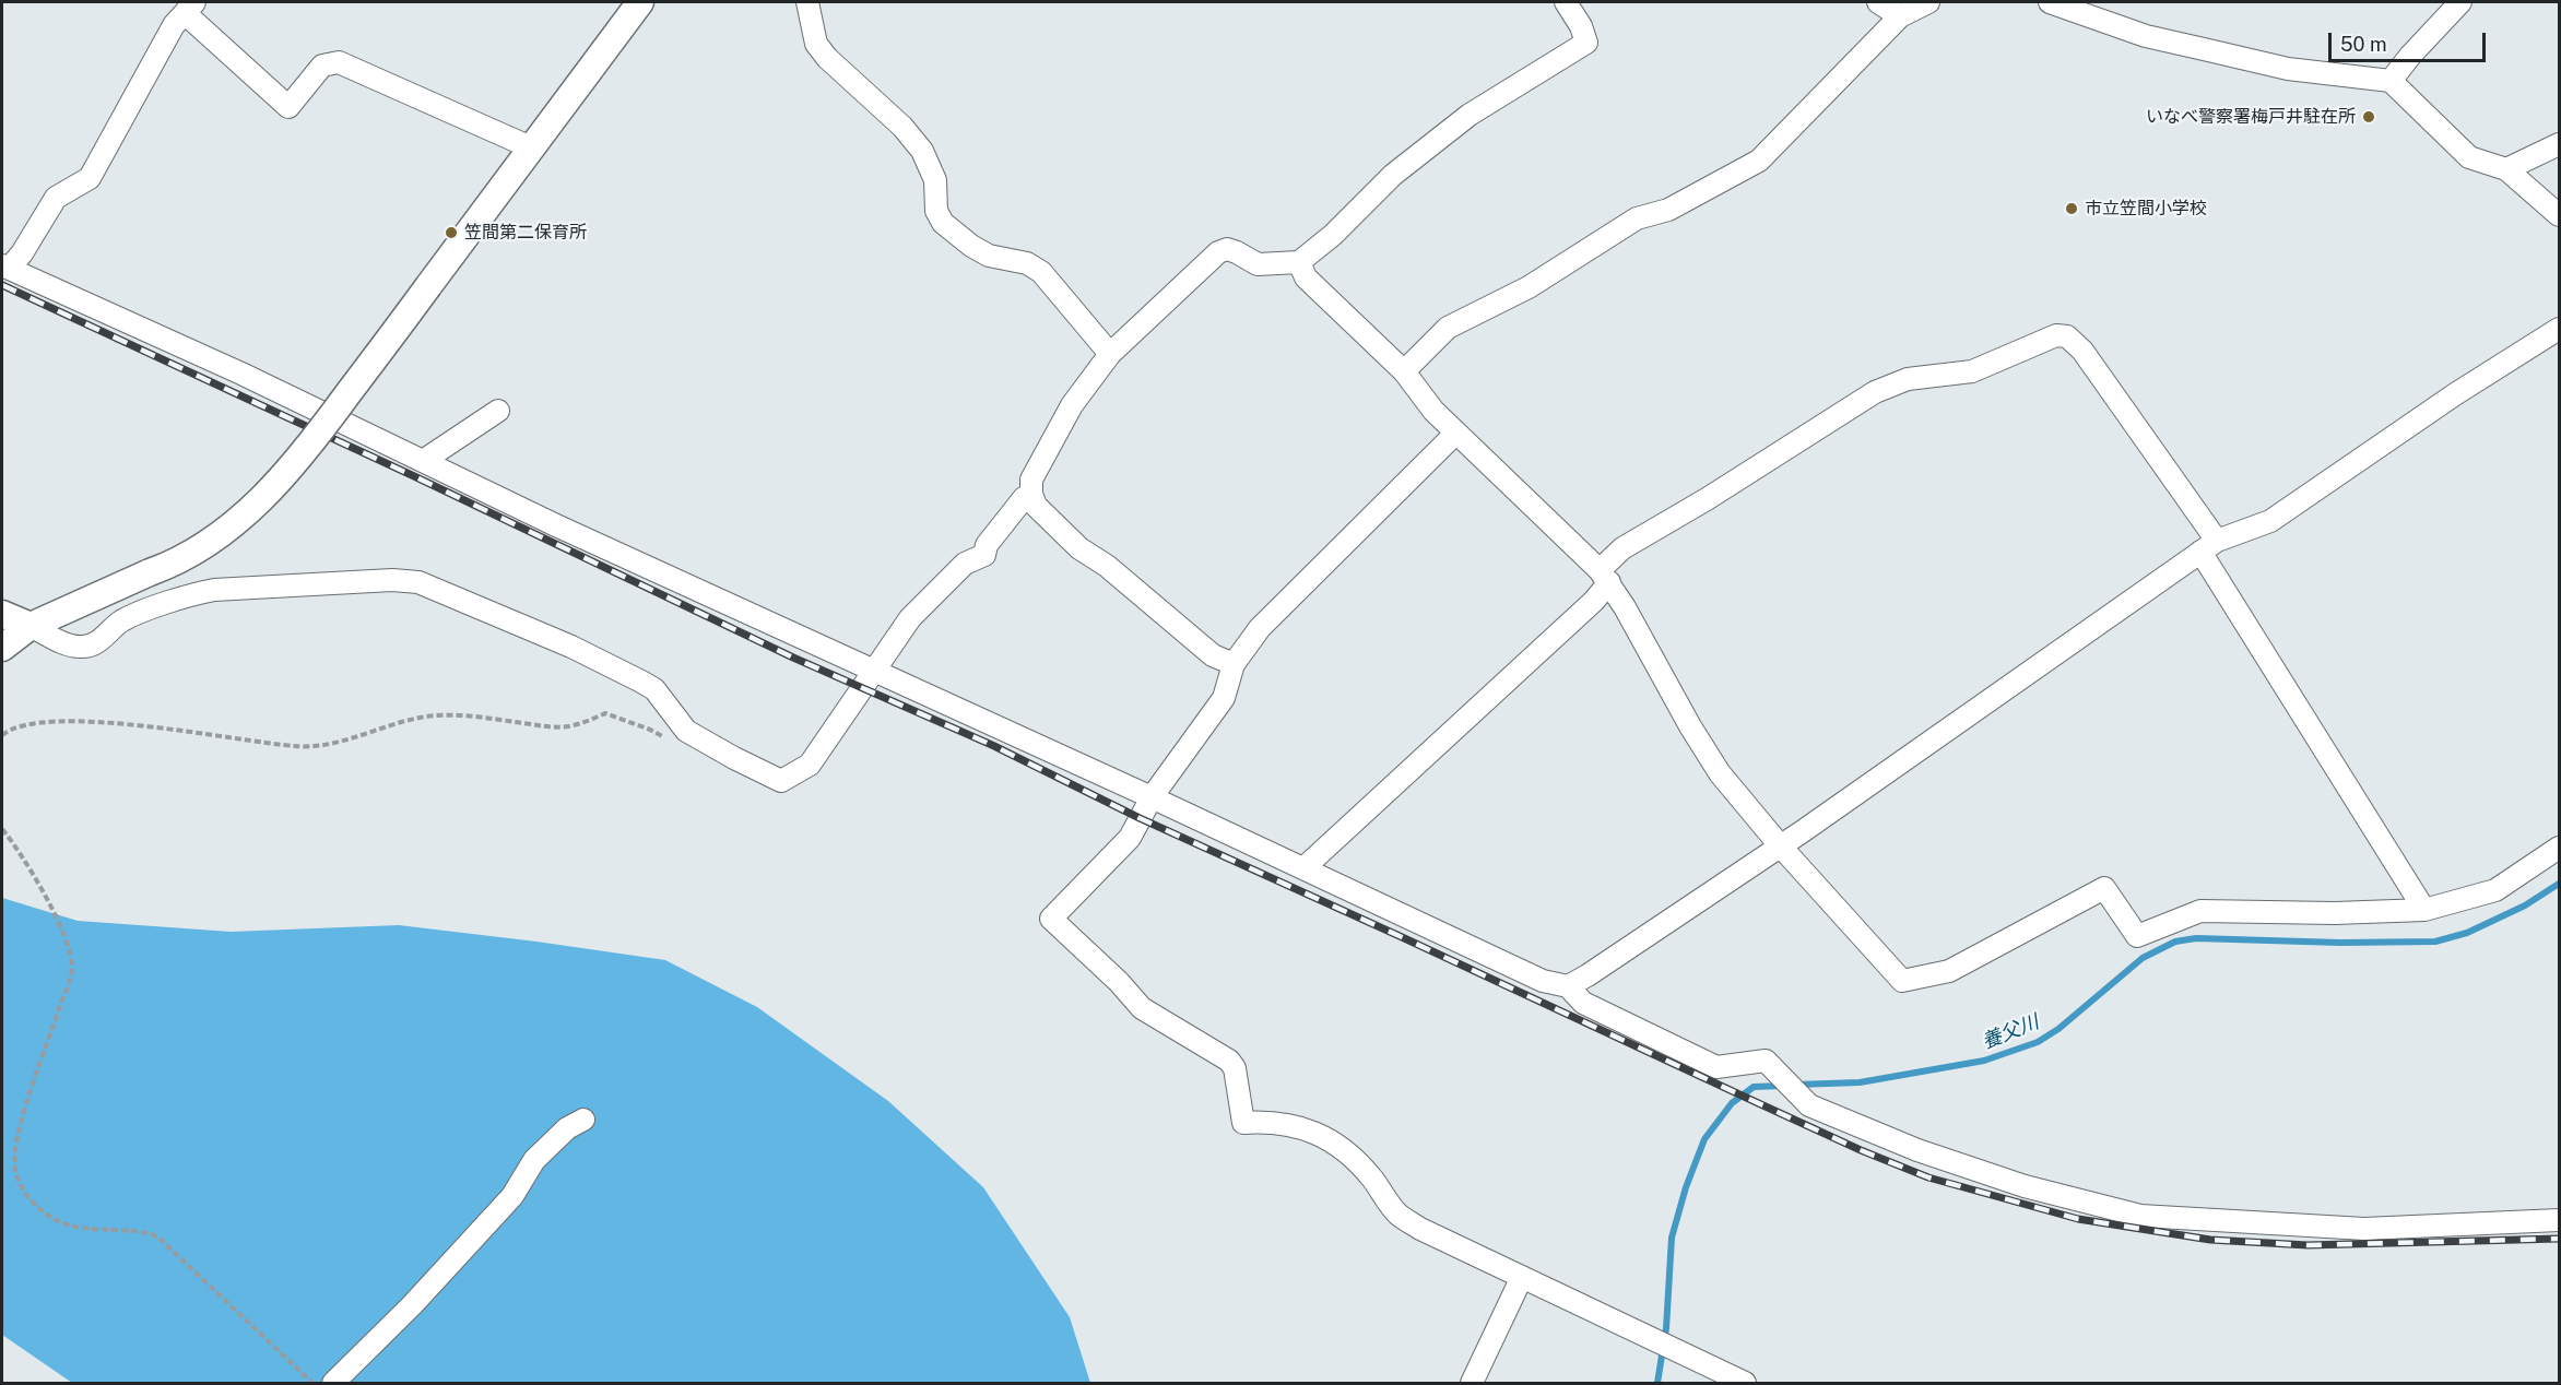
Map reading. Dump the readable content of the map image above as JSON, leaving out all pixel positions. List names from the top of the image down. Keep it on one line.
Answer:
{"water":["養父川"],"places":["いなべ警察署梅戸井駐在所","市立笠間小学校","笠間第二保育所"],"scale_bar":"50 m"}
